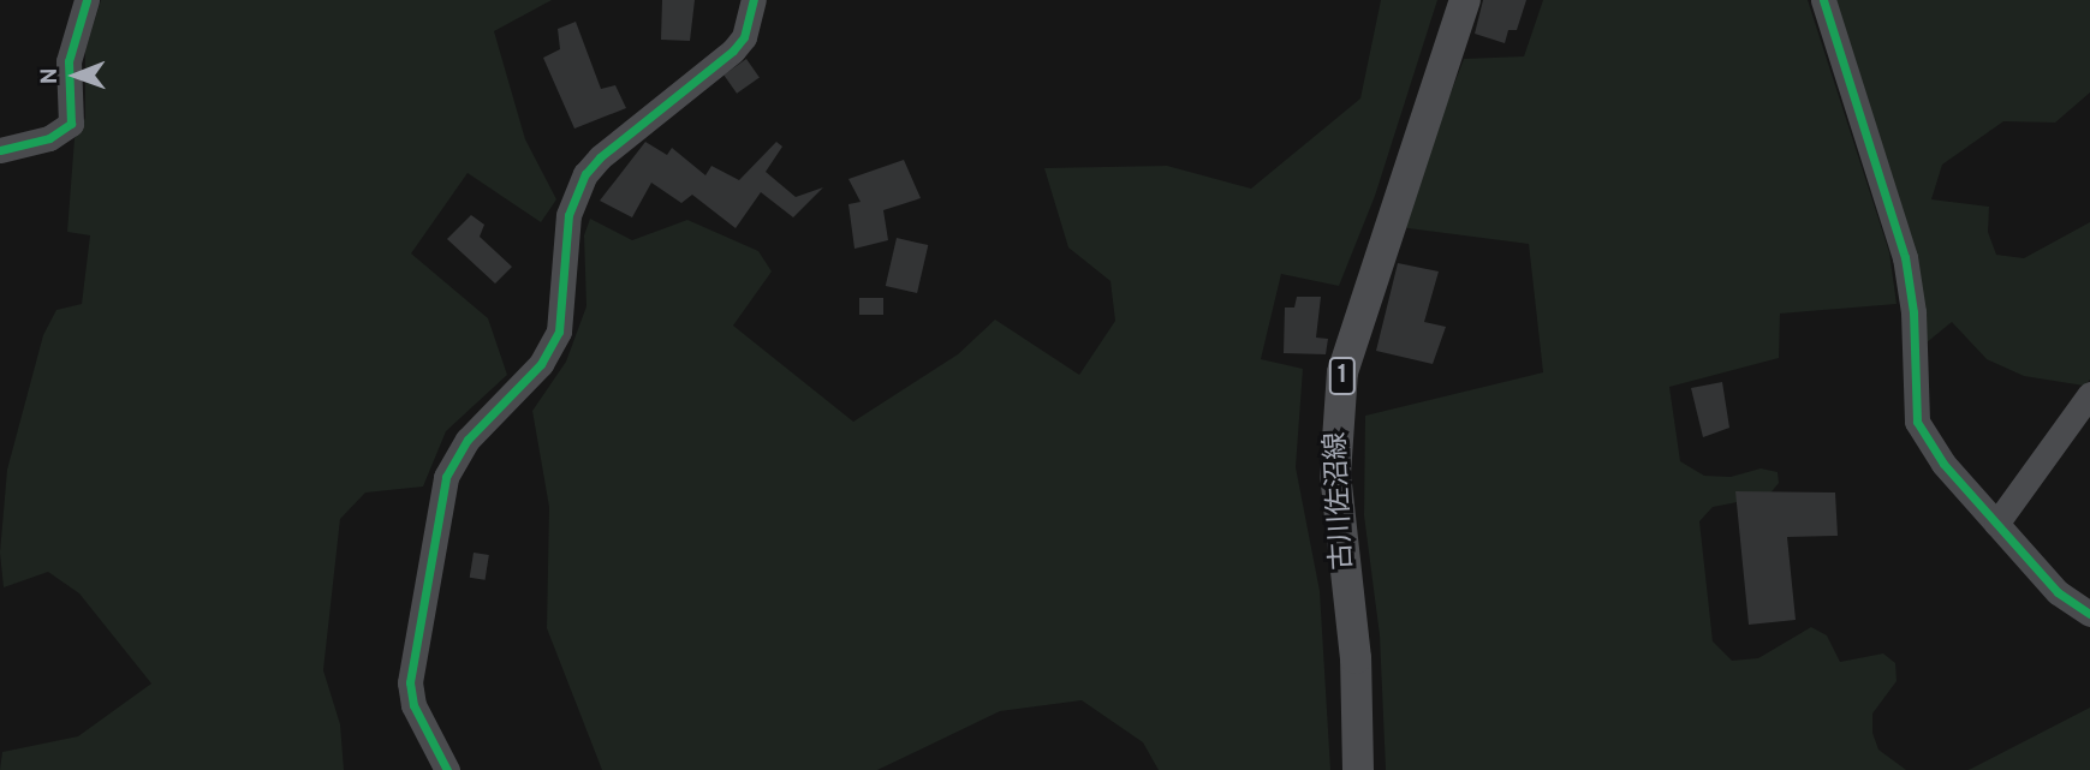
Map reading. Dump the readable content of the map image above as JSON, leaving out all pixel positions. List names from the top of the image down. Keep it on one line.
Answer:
{"streets":{"main road":["1","古川佐沼線"]},"north":"left"}
